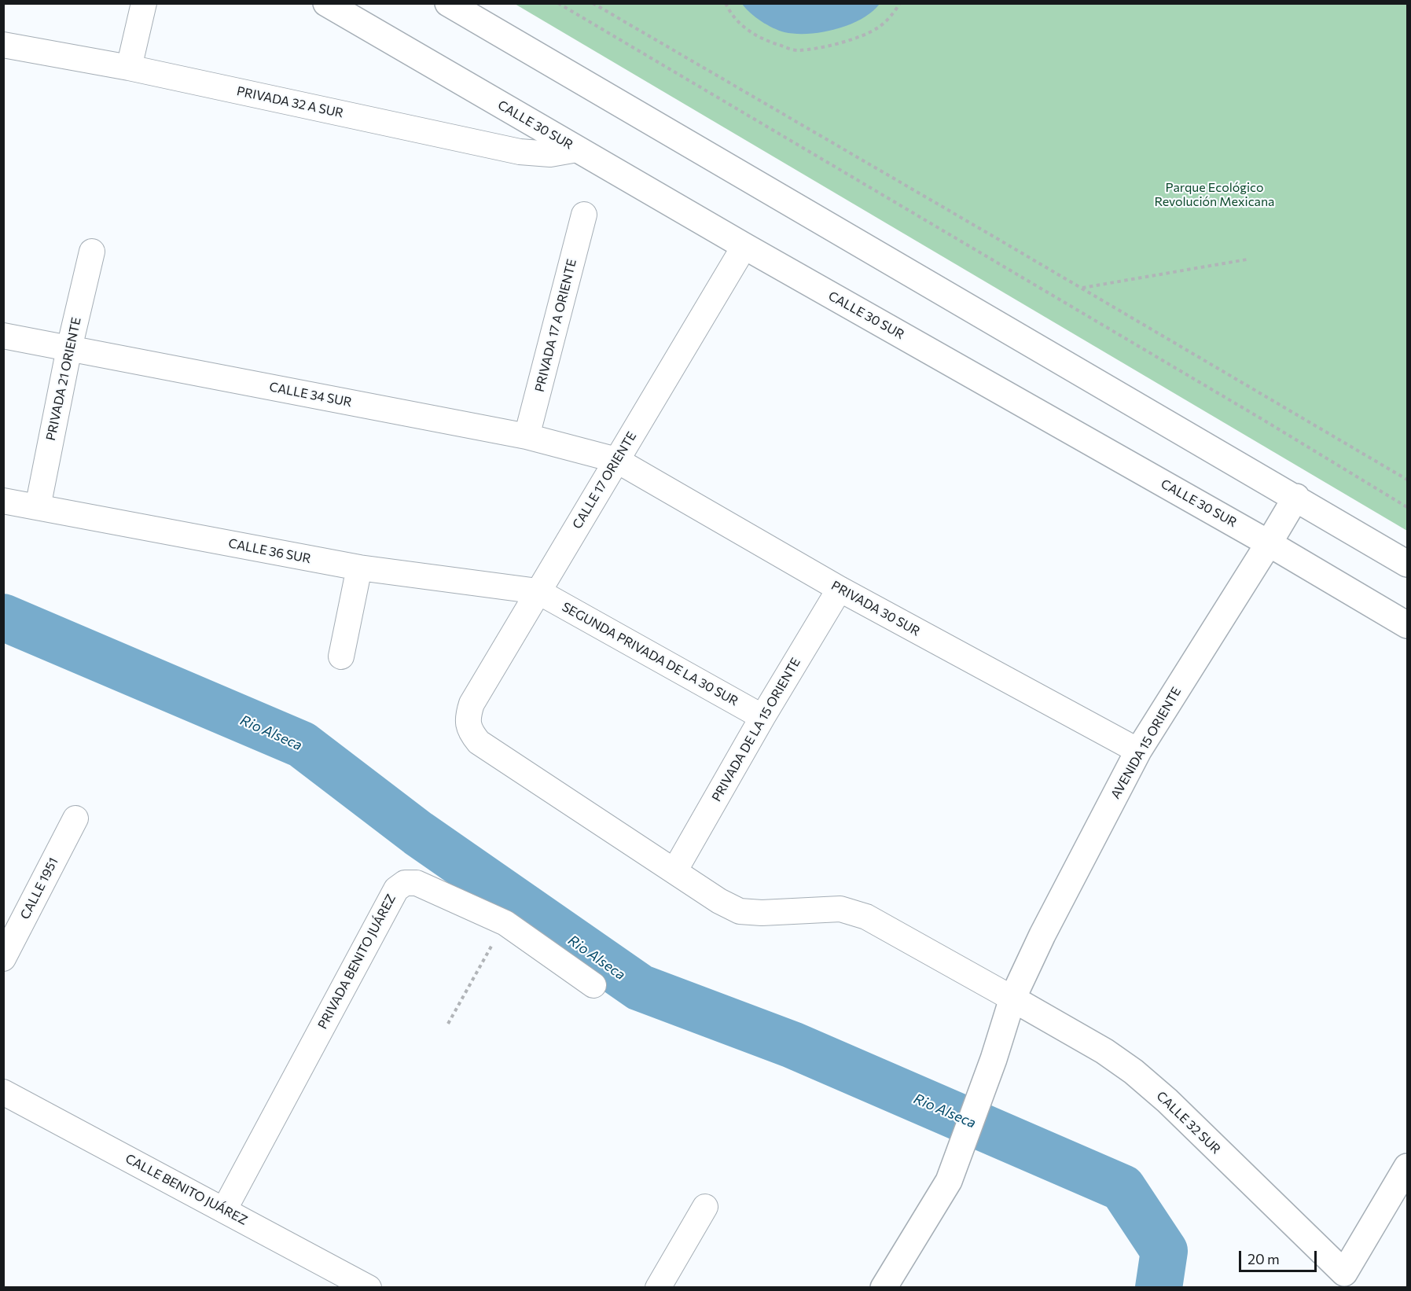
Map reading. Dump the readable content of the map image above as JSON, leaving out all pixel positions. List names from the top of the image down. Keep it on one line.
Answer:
{"streets":{"main road":["CALLE 30 SUR","AVENIDA 15 ORIENTE","CALLE 32 SUR"],"street":["PRIVADA 32 A SUR","PRIVADA 17 A ORIENTE","PRIVADA 21 ORIENTE","CALLE 34 SUR","CALLE 17 ORIENTE","CALLE 36 SUR","PRIVADA 30 SUR","SEGUNDA PRIVADA DE LA 30 SUR","PRIVADA DE LA 15 ORIENTE","CALLE 1951","PRIVADA BENITO JUÁREZ","CALLE BENITO JUÁREZ"]},"crossings":[["PRIVADA 32 A SUR","CALLE 30 SUR"],["CALLE 30 SUR","CALLE 17 ORIENTE"],["CALLE 30 SUR","AVENIDA 15 ORIENTE"],["PRIVADA 17 A ORIENTE","CALLE 34 SUR"],["PRIVADA 21 ORIENTE","CALLE 34 SUR"],["PRIVADA 21 ORIENTE","CALLE 36 SUR"],["CALLE 34 SUR","CALLE 17 ORIENTE"],["CALLE 34 SUR","PRIVADA 30 SUR"],["CALLE 17 ORIENTE","CALLE 36 SUR"],["CALLE 17 ORIENTE","PRIVADA 30 SUR"],["CALLE 17 ORIENTE","SEGUNDA PRIVADA DE LA 30 SUR"],["CALLE 17 ORIENTE","PRIVADA DE LA 15 ORIENTE"],["CALLE 36 SUR","SEGUNDA PRIVADA DE LA 30 SUR"],["PRIVADA 30 SUR","PRIVADA DE LA 15 ORIENTE"],["PRIVADA 30 SUR","AVENIDA 15 ORIENTE"],["SEGUNDA PRIVADA DE LA 30 SUR","PRIVADA DE LA 15 ORIENTE"],["AVENIDA 15 ORIENTE","CALLE 32 SUR"],["PRIVADA BENITO JUÁREZ","CALLE BENITO JUÁREZ"]],"water":["Rio Alseca"],"parks":["Parque Ecológico Revolución Mexicana"],"scale_bar":"20 m"}
